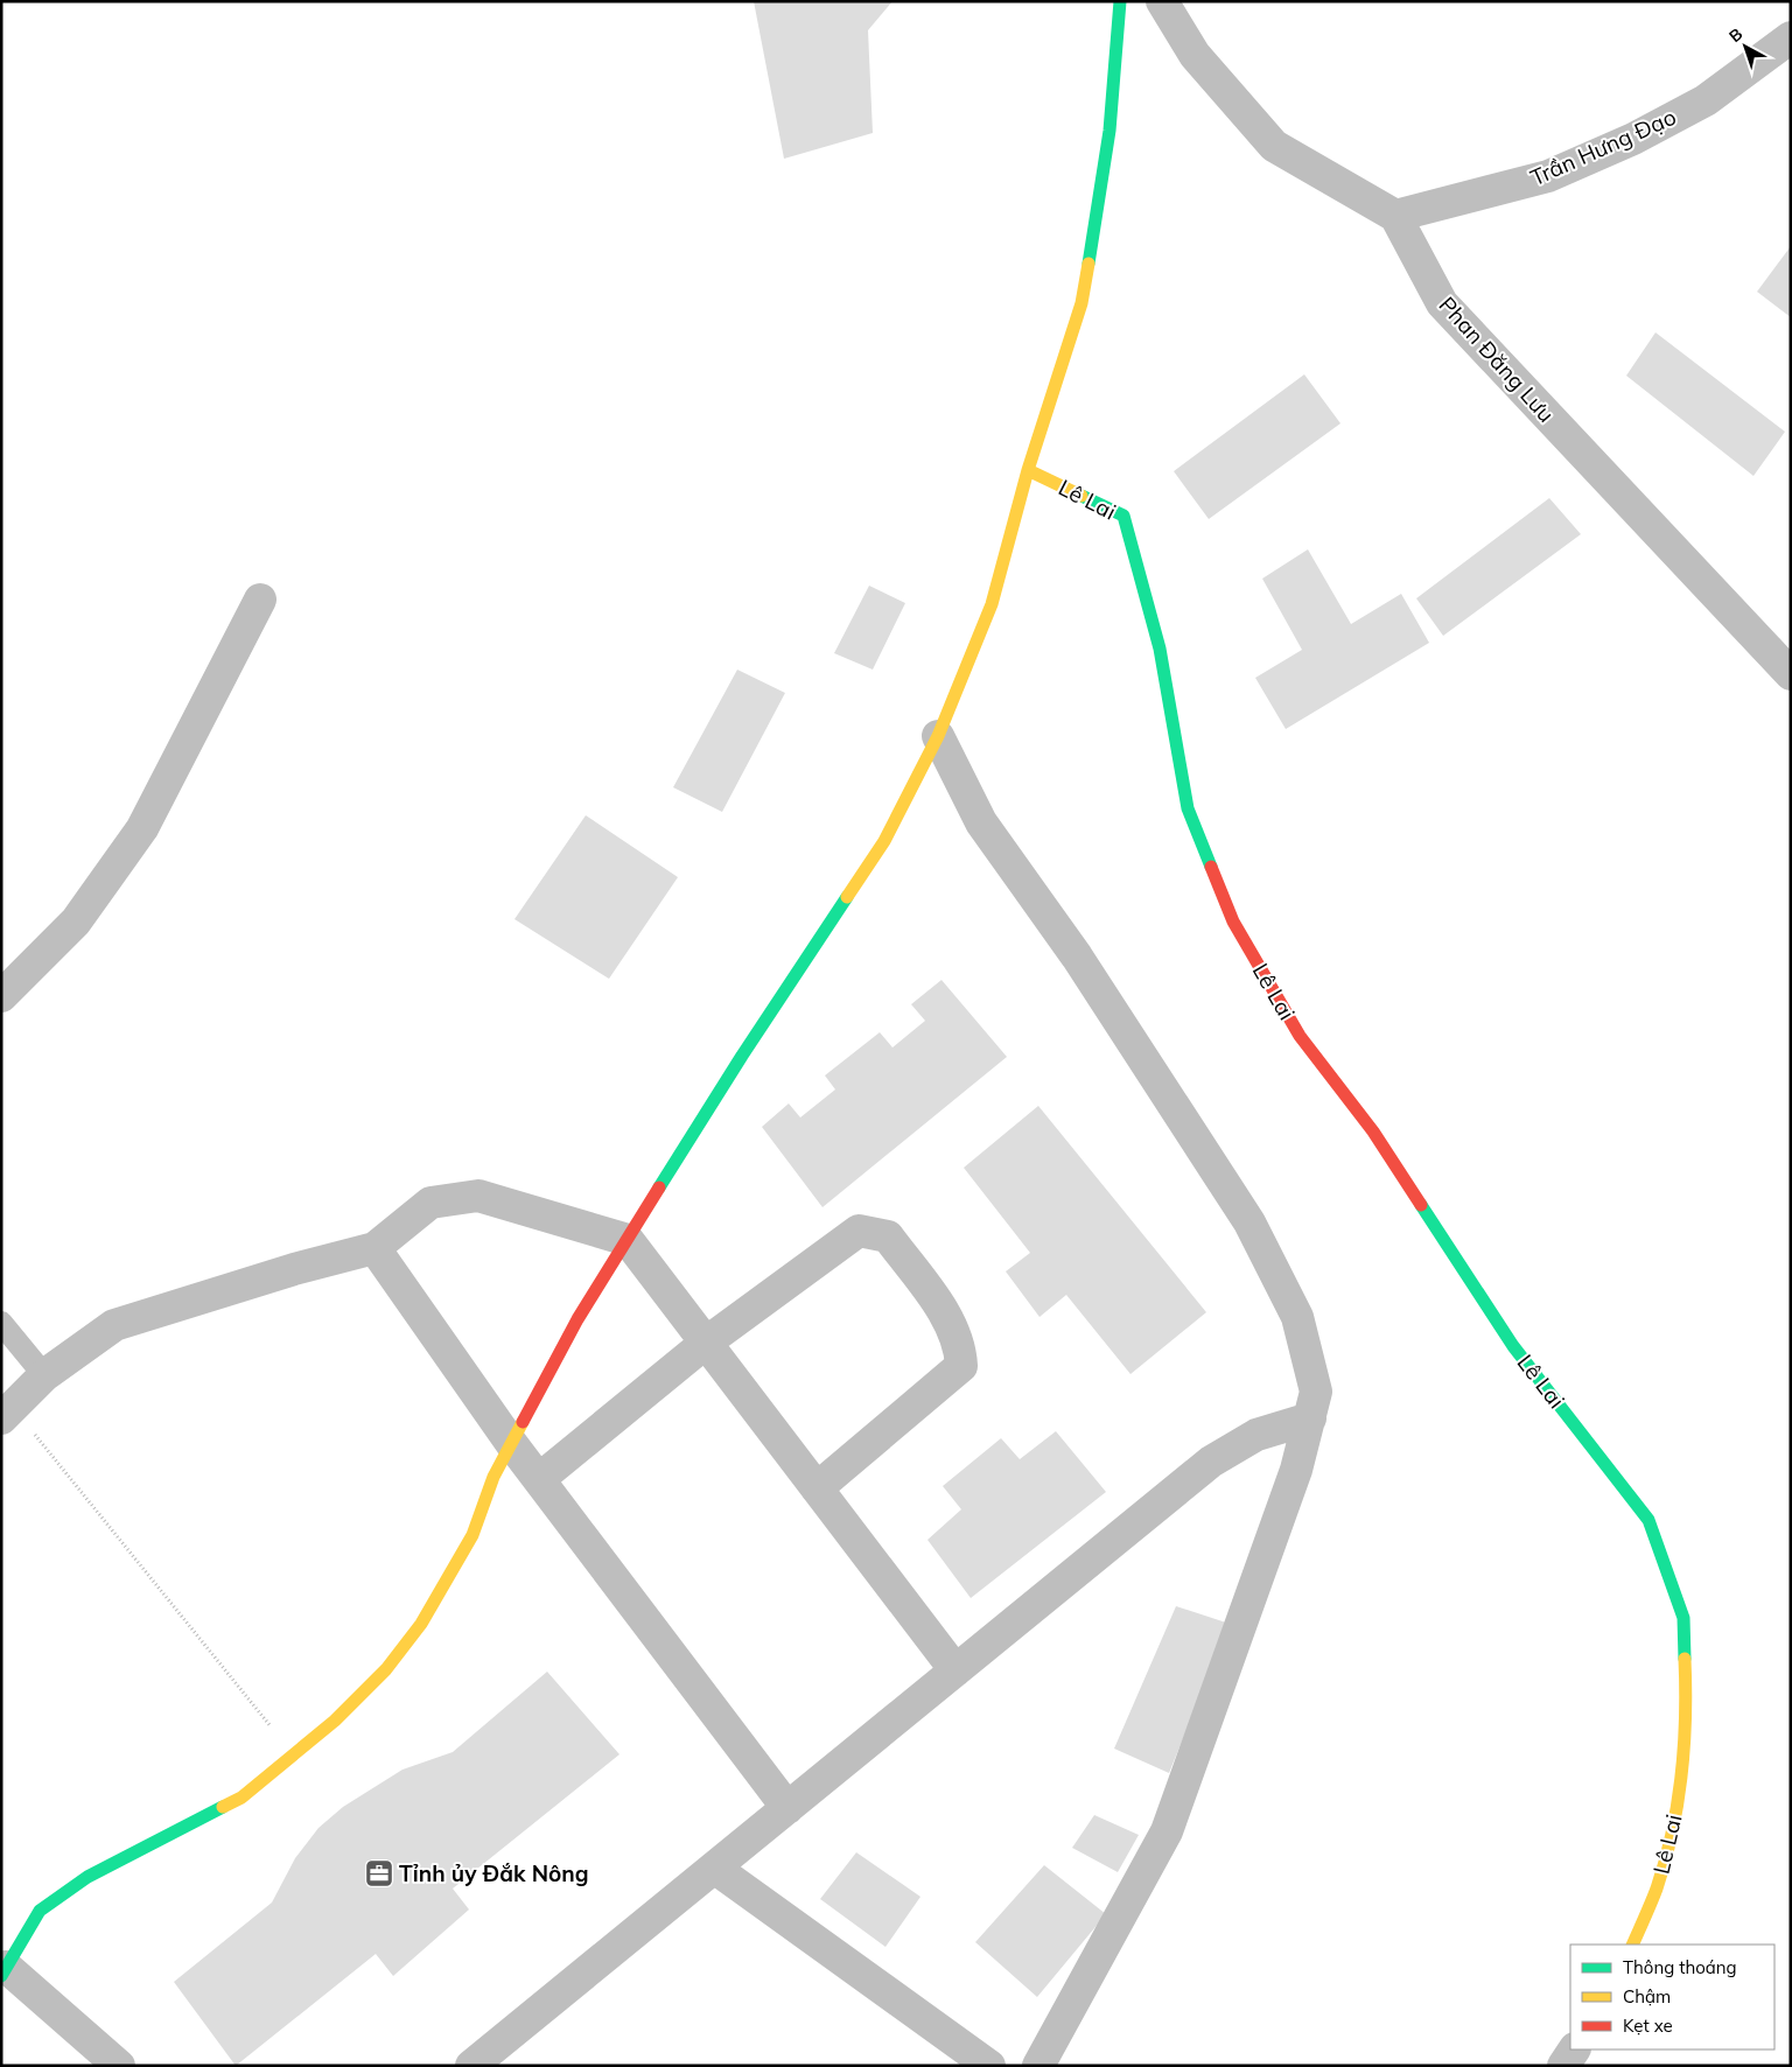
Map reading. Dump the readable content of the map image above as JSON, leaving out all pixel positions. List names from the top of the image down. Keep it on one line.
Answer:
{"streets":{"street":["Trần Hưng Đạo","Phan Đăng Lưu","Lê Lai"]},"crossings":[["Trần Hưng Đạo","Phan Đăng Lưu"]],"places":{"office":["Tỉnh ủy Đắk Nông"]},"legend":["Thông thoáng","Chậm","Kẹt xe"],"north":"top left"}
